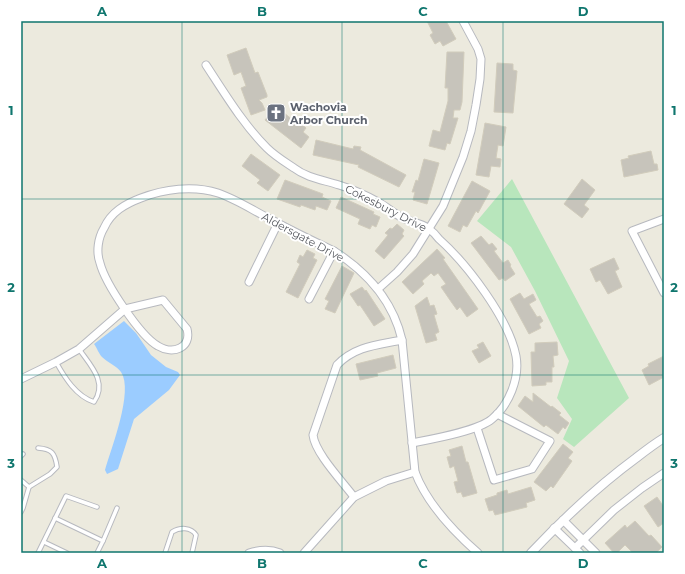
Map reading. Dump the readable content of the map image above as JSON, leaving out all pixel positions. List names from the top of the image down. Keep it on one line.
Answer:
{"streets":{"street":["Cokesbury Drive","Aldersgate Drive"]},"crossings":[["Cokesbury Drive","Aldersgate Drive"]],"places":{"church":["Wachovia Arbor Church"]},"grid":{"columns":["A","B","C","D"],"rows":["1","2","3"]}}
